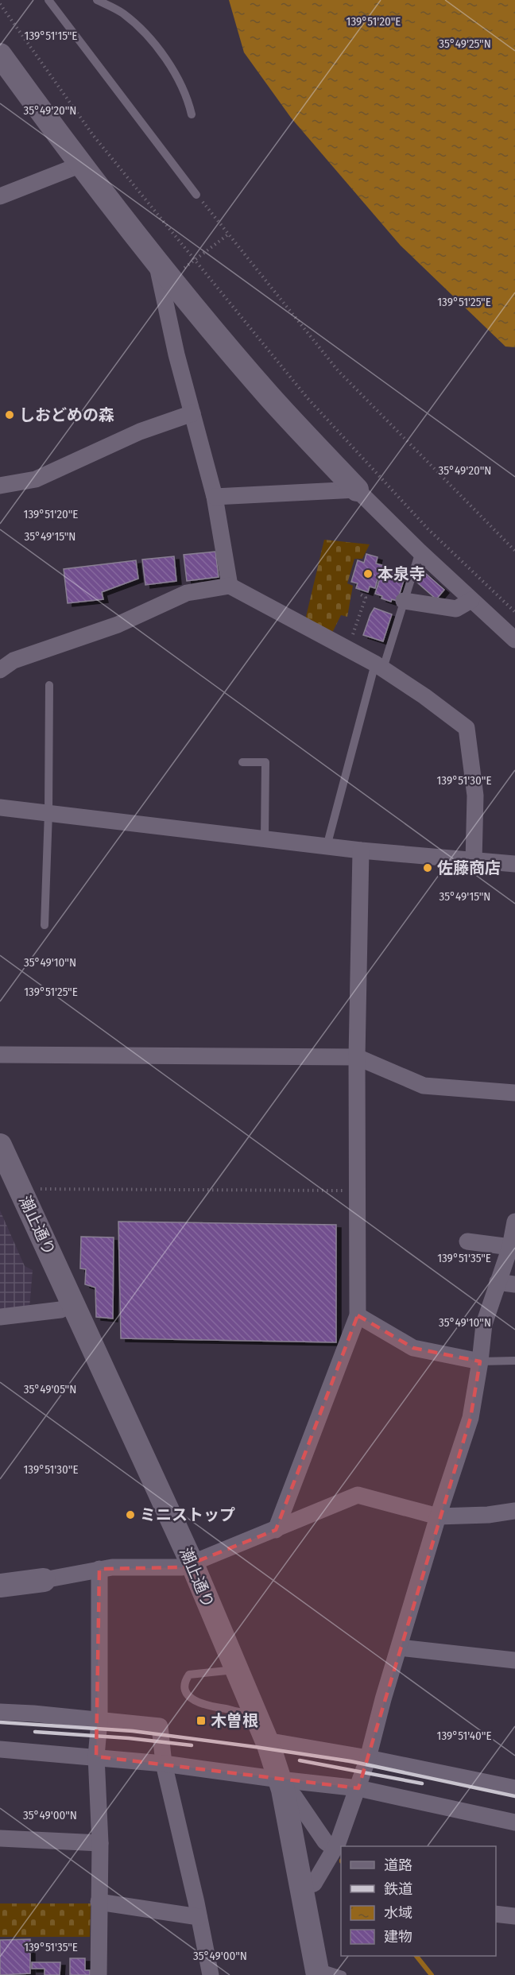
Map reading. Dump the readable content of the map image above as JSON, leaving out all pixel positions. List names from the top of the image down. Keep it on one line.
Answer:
{"streets":{"street":["潮止通り"]},"places":{"other":["しおどめの森","本泉寺","佐藤商店","ミニストップ"],"transit":["木曽根"]},"legend":["道路","鉄道","水域","建物"],"coordinates":["139°51'20\"E","139°51'15\"E","35°49'25\"N","35°49'20\"N","139°51'25\"E","35°49'15\"N","139°51'30\"E","35°49'10\"N","139°51'35\"E","35°49'05\"N","139°51'40\"E","35°49'00\"N"]}
